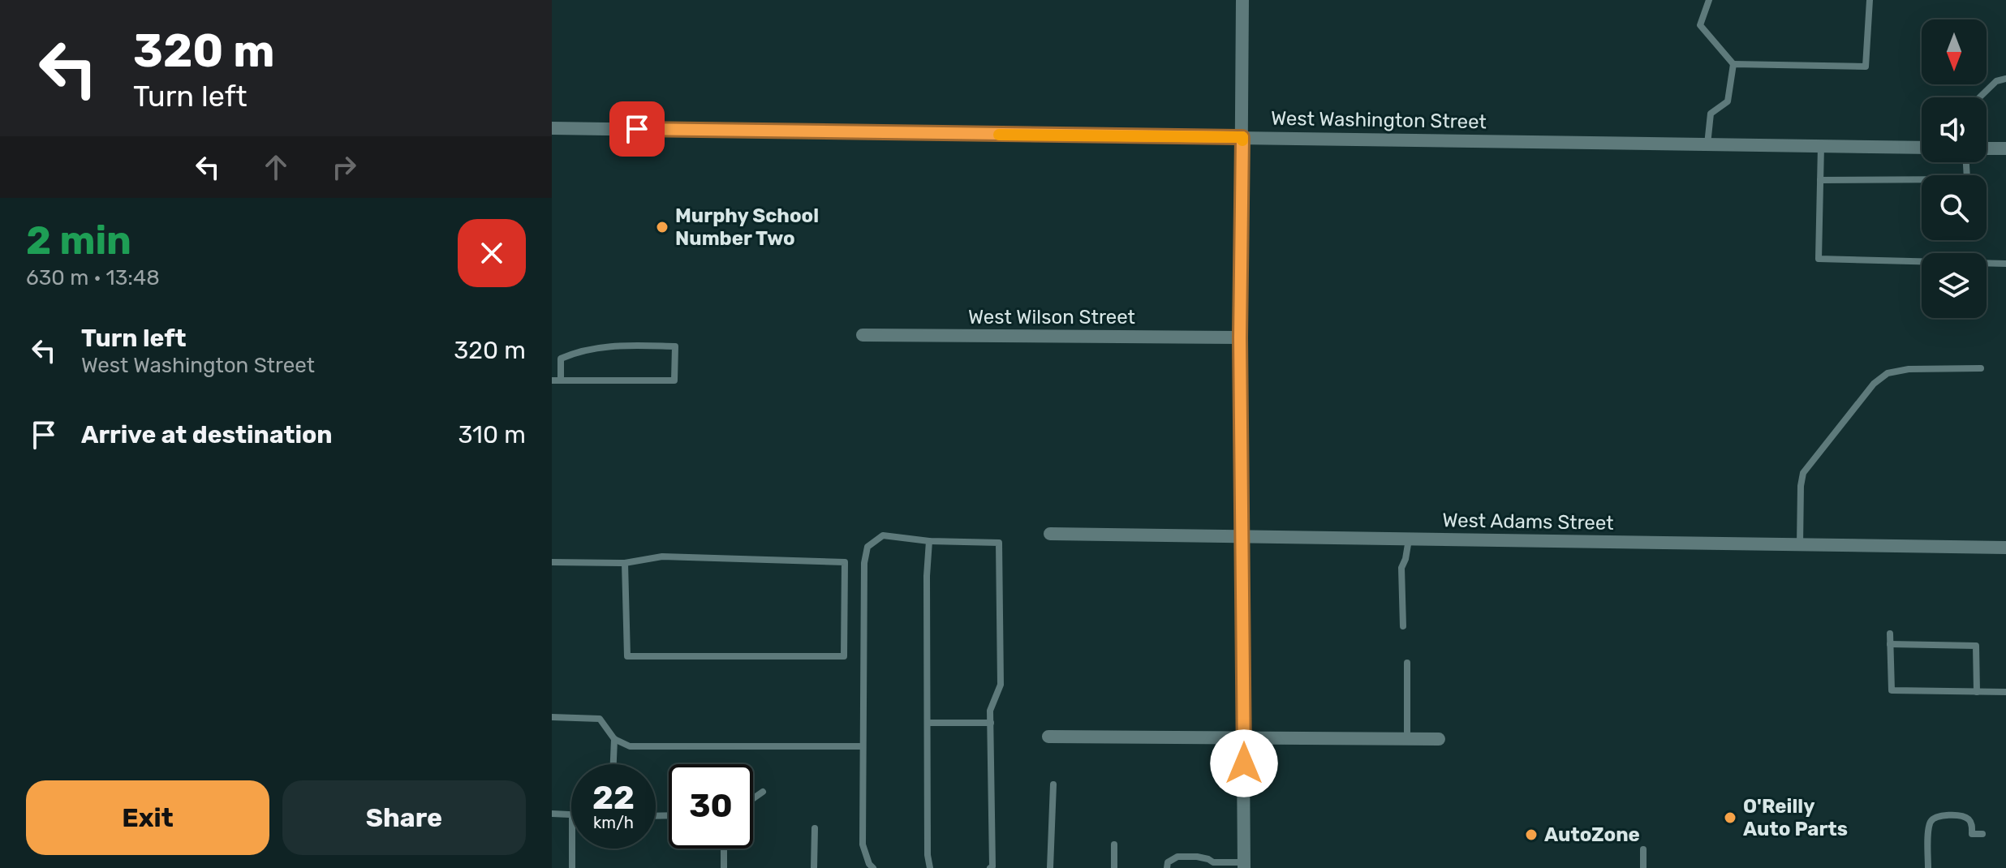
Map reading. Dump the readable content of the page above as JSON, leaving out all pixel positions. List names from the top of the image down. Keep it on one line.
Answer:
{"streets":{"street":["West Washington Street","West Wilson Street","West Adams Street"]},"places":["Murphy School Number Two","O'Reilly Auto Parts","AutoZone"],"north":"bottom","page":{"turn":["320 m","Turn left"],"heading":["2 min","630 m · 13:48"],"list":[{"name":"Turn left","note":"West Washington Street","value":"320 m"},{"name":"Arrive at destination","value":"310 m"}],"speed":"22 km/h","limit":"30","buttons":["Exit","Share"]}}
